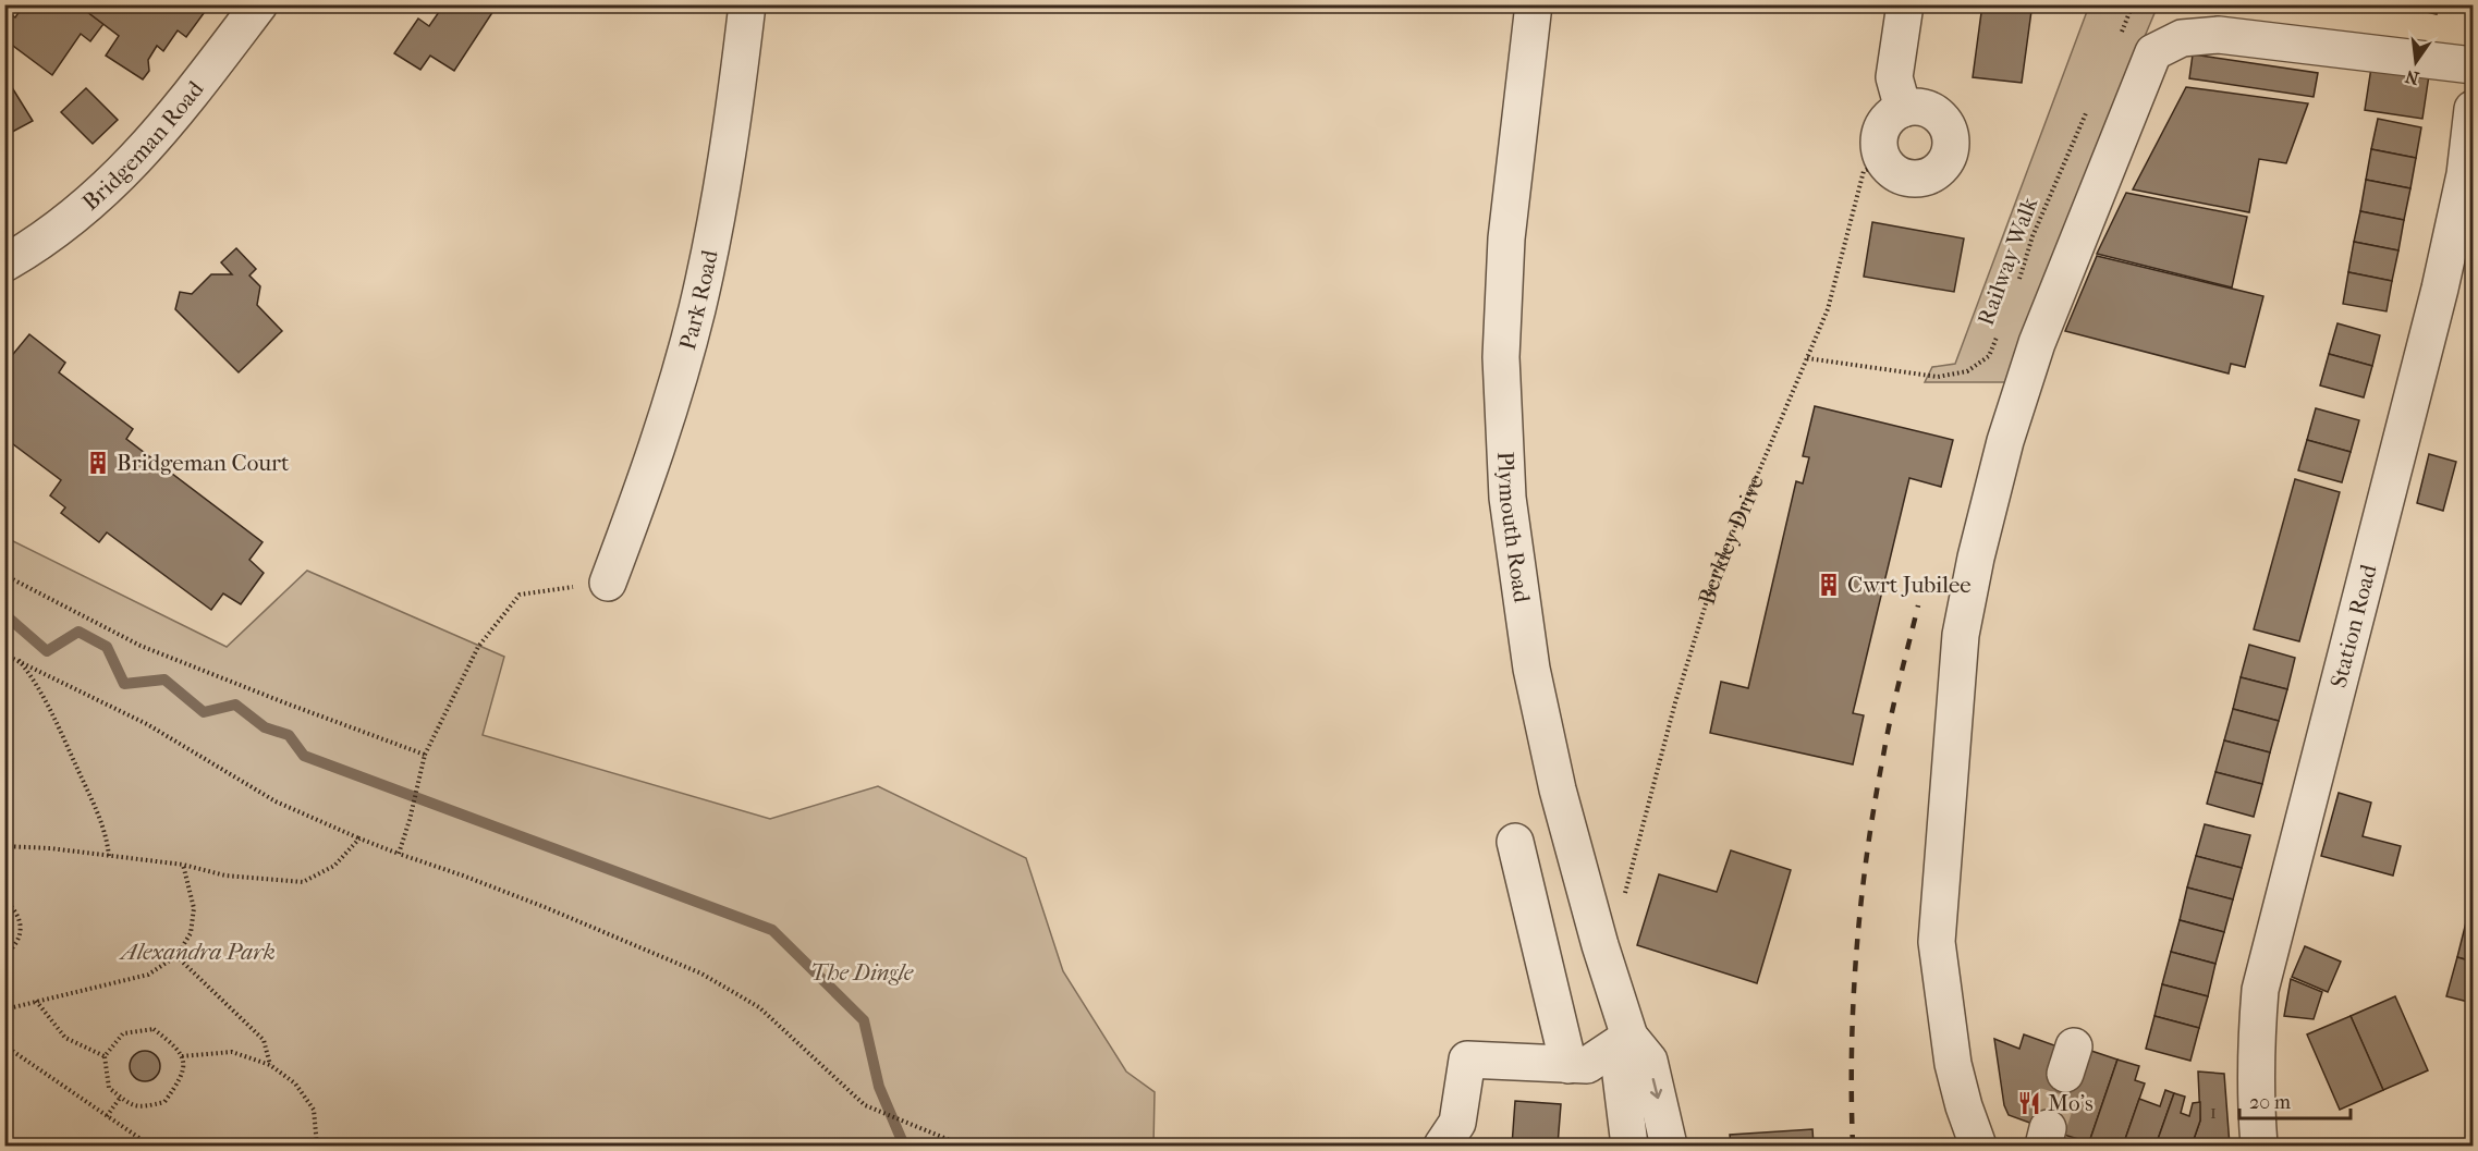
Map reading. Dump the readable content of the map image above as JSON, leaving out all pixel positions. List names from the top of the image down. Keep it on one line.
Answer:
{"streets":{"street":["Bridgeman Road","Park Road","Plymouth Road","Station Road"],"path":["Railway Walk","Berkley Drive"]},"crossings":[["Railway Walk","Berkley Drive"],["Plymouth Road","Berkley Drive"]],"parks":["Alexandra Park","The Dingle"],"places":{"building":["Bridgeman Court","Cwrt Jubilee"],"restaurant":["Mo's"]},"house_numbers":["1"],"scale_bar":"20 m","north":"bottom"}
